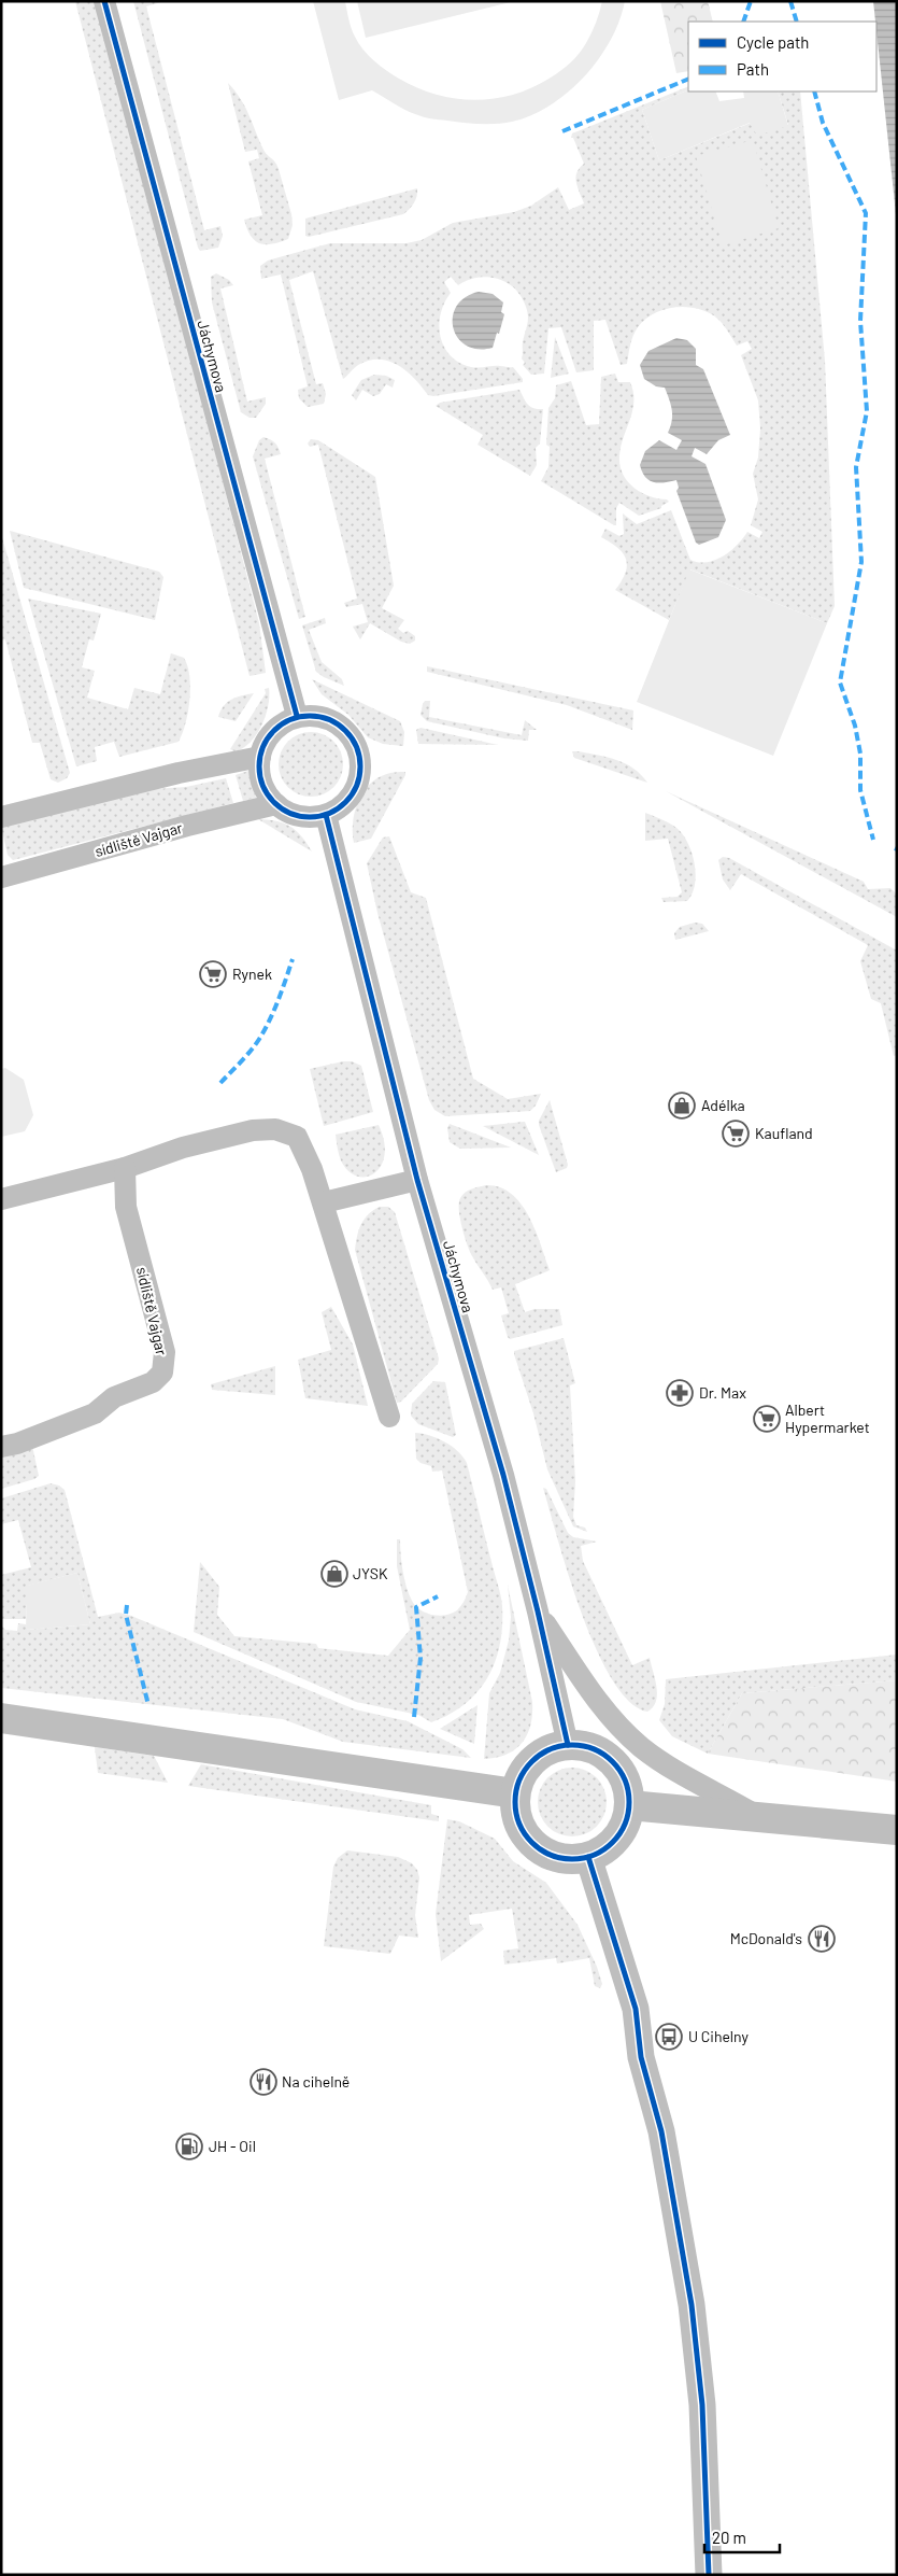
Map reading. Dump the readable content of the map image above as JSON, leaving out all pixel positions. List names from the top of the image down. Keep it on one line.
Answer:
{"streets":{"street":["Jáchymova","sídliště Vajgar"]},"crossings":[["Jáchymova","sídliště Vajgar"]],"places":{"supermarket":["Rynek","Kaufland","Albert Hypermarket"],"shop":["Adélka","JYSK"],"pharmacy":["Dr. Max"],"restaurant":["McDonald's","Na cihelně"],"bus stop":["U Cihelny"],"fuel station":["JH - Oil"]},"legend":["Cycle path","Path"],"scale_bar":"20 m"}
